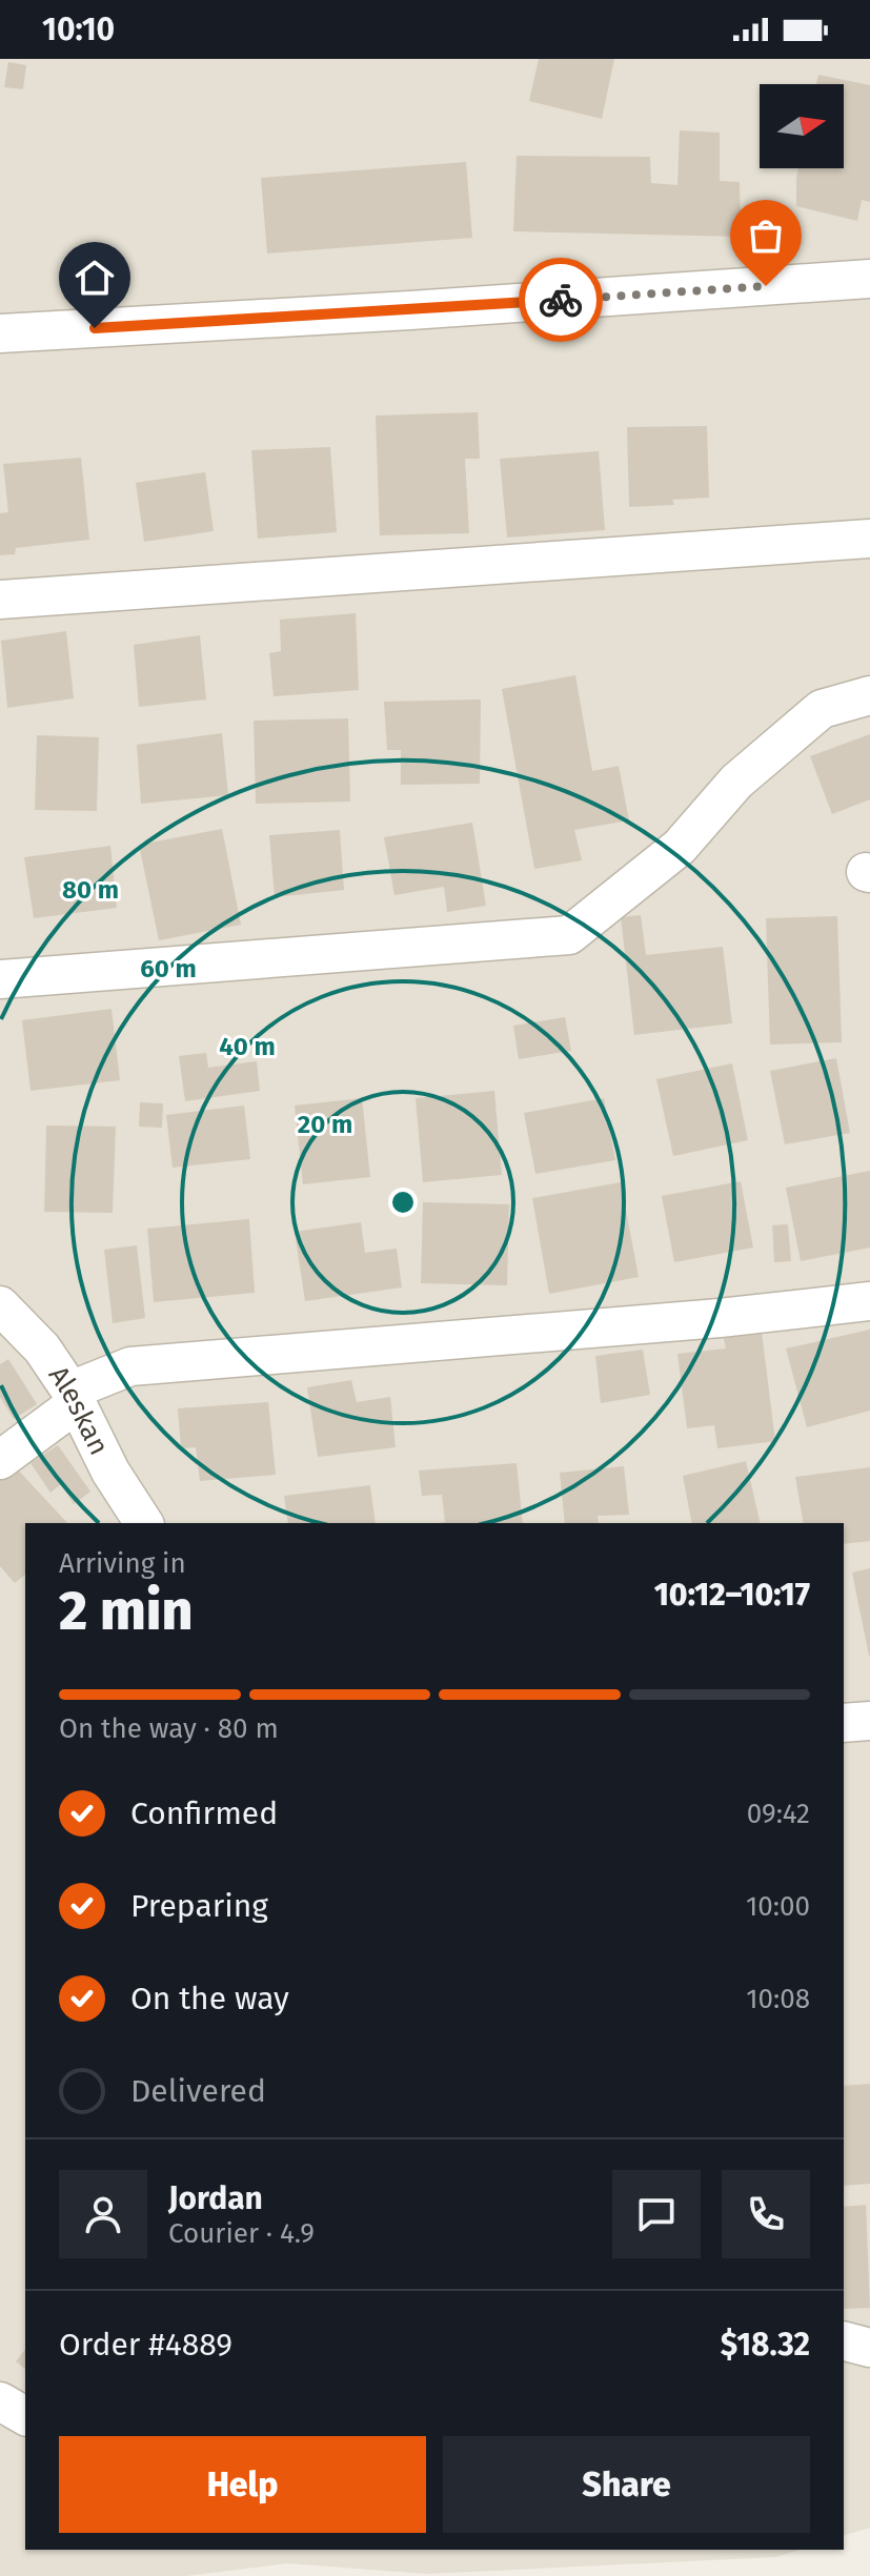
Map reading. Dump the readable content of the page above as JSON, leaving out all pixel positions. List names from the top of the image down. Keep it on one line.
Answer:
{"streets":{"street":["Aleskan"]},"north":"right","page":{"status":"10:10","heading":["2 min","Arriving in","10:12–10:17"],"panel":["Jordan","Courier · 4.9","Order #4889","$18.32"],"bar":"On the way · 80 m","list":[["Confirmed","09:42"],["Preparing","10:00"],["On the way","10:08"],"Delivered"],"buttons":["Help","Share"]},"rings":["80 m","60 m","40 m","20 m"]}
